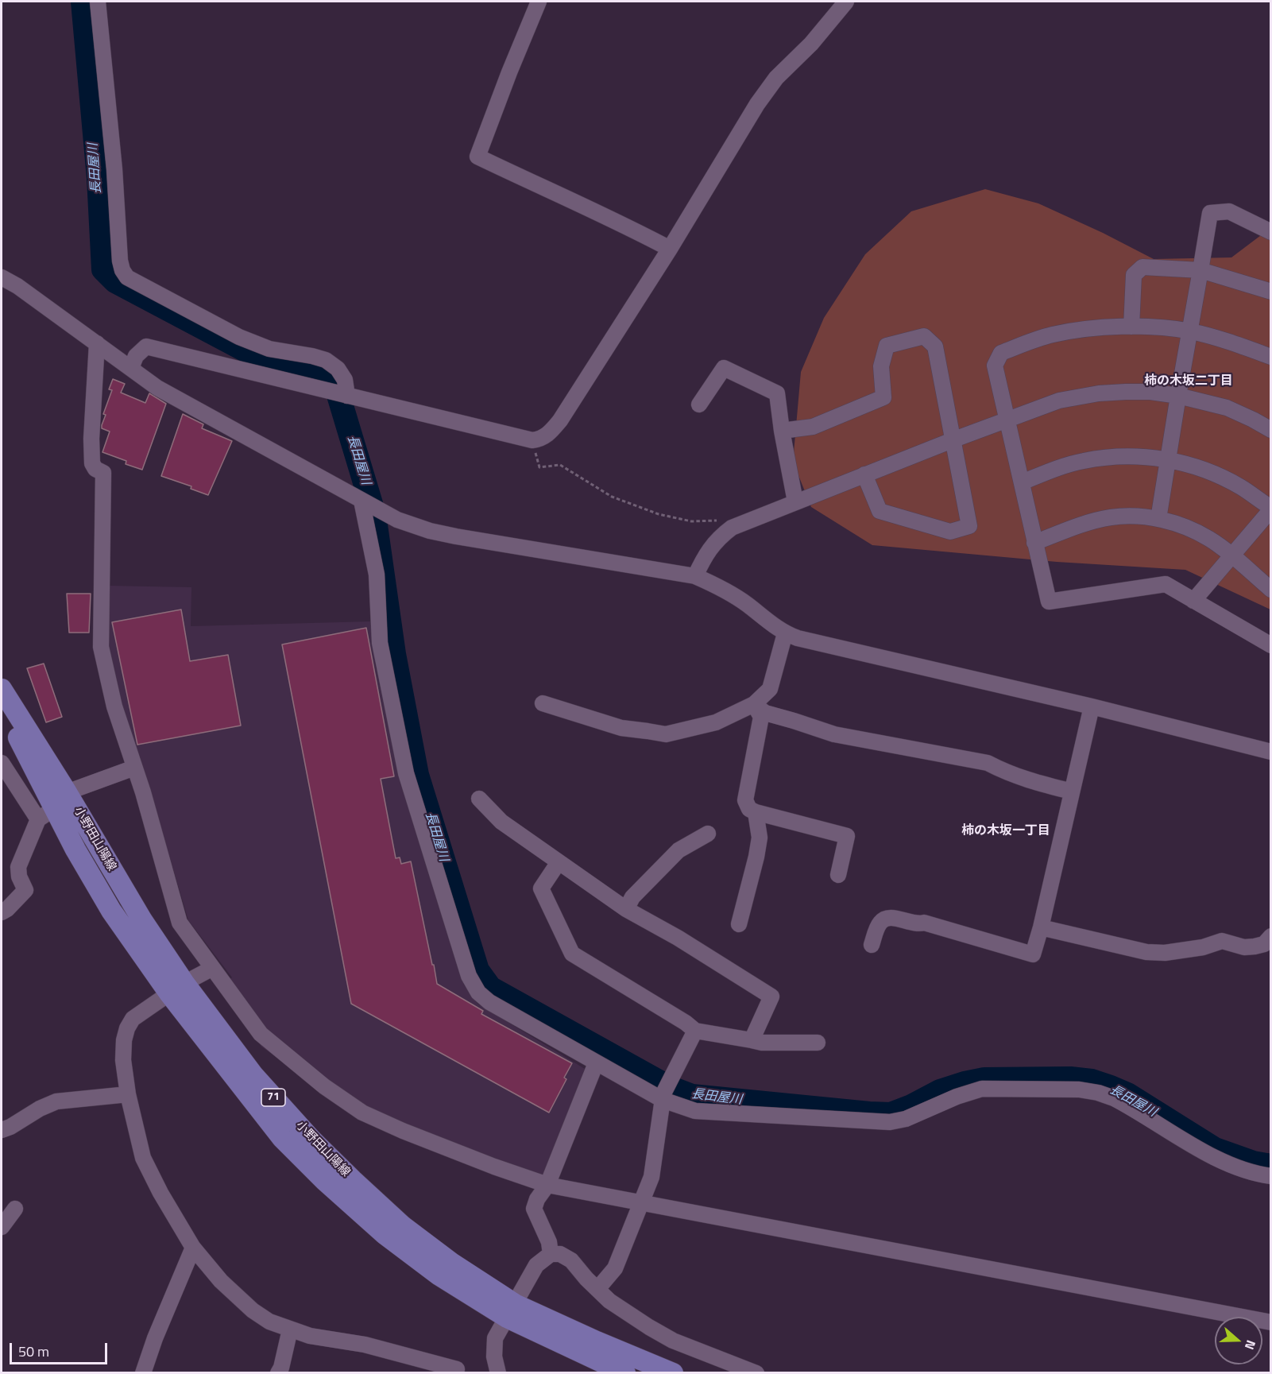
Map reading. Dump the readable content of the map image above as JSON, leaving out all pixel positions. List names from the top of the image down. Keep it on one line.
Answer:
{"streets":{"main road":["小野田山陽線","71"]},"districts":["柿の木坂二丁目","柿の木坂一丁目"],"water":["長田屋川"],"scale_bar":"50 m","north":"right"}
